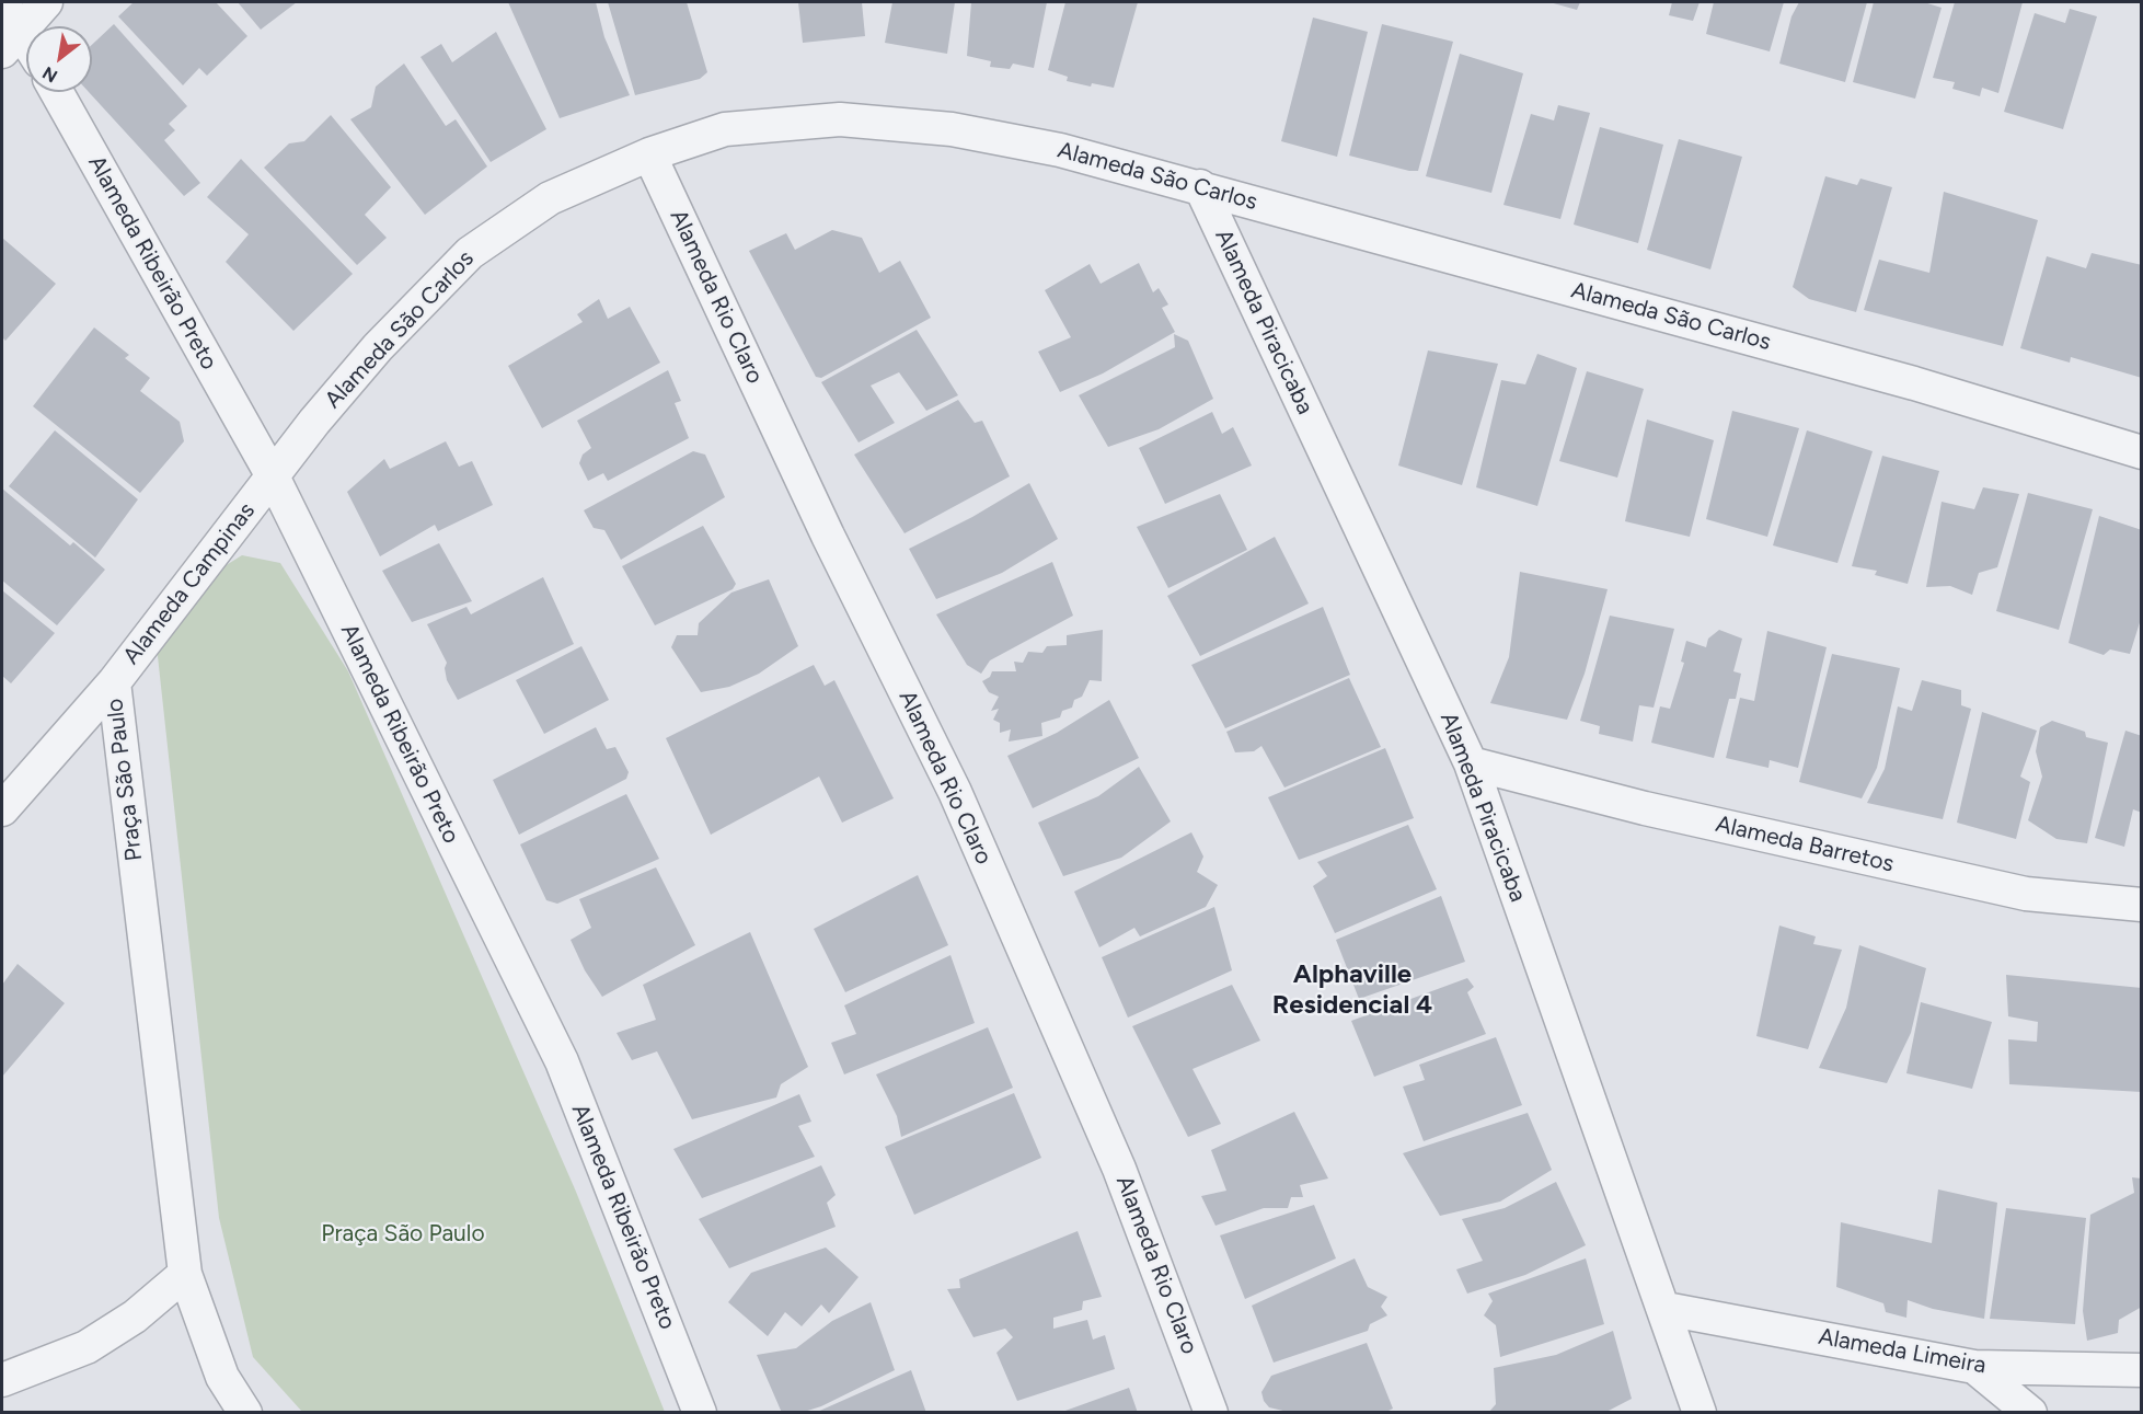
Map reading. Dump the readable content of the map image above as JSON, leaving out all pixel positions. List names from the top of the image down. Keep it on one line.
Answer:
{"streets":{"street":["Alameda São Carlos","Alameda Ribeirão Preto","Alameda Rio Claro","Alameda Piracicaba","Alameda Campinas","Praça São Paulo","Alameda Barretos","Alameda Limeira"]},"crossings":[["Alameda São Carlos","Alameda Ribeirão Preto"],["Alameda São Carlos","Alameda Rio Claro"],["Alameda São Carlos","Alameda Piracicaba"],["Alameda São Carlos","Alameda Campinas"],["Alameda Ribeirão Preto","Alameda Campinas"],["Alameda Piracicaba","Alameda Barretos"],["Alameda Piracicaba","Alameda Limeira"],["Alameda Campinas","Praça São Paulo"]],"districts":["Alphaville Residencial 4"],"parks":["Praça São Paulo"],"north":"bottom left"}
